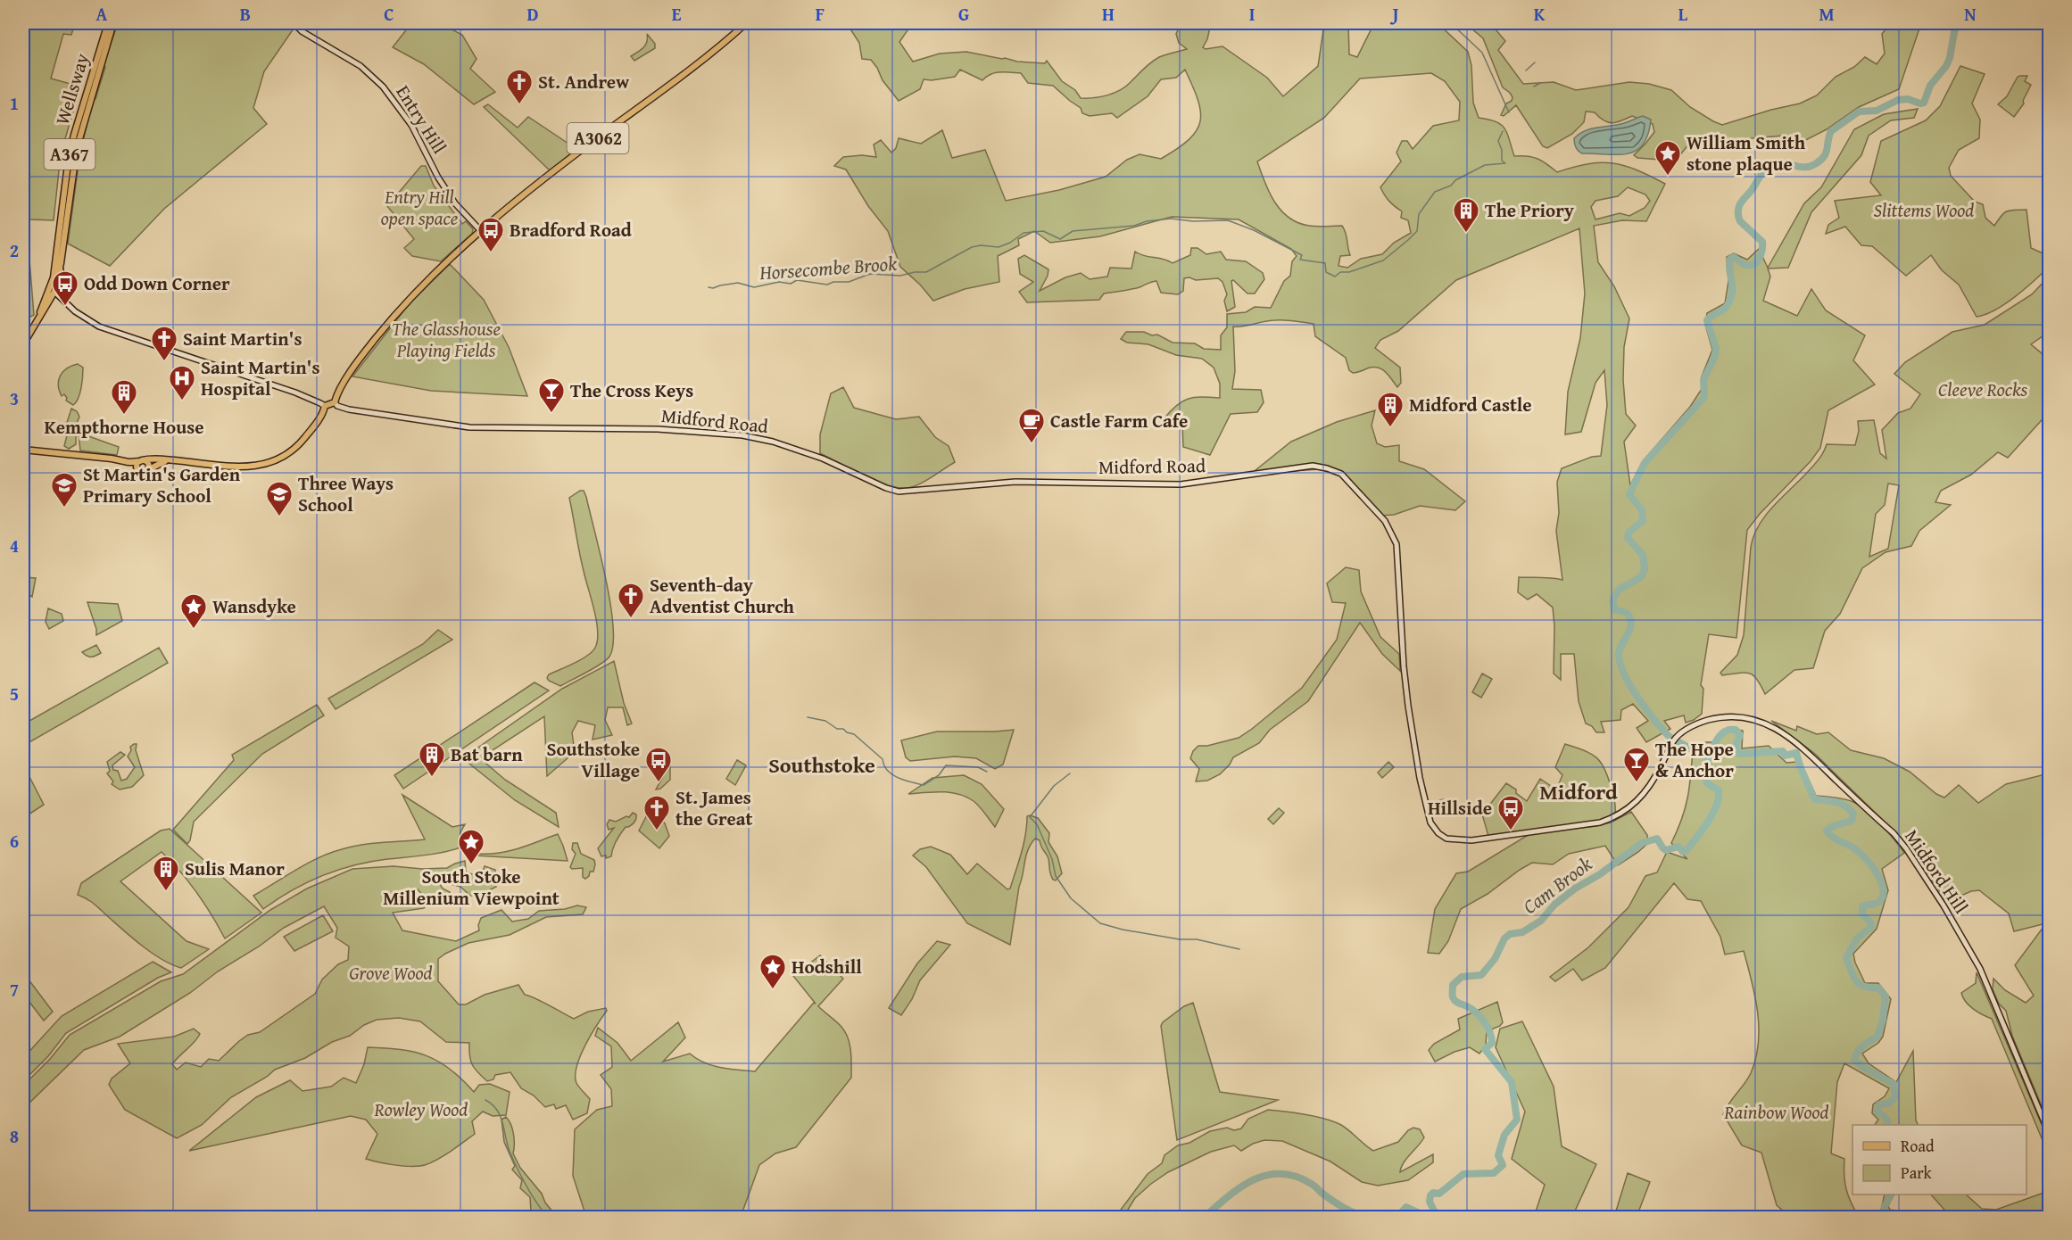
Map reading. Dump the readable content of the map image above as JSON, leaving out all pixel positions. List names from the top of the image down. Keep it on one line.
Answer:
{"streets":{"main road":["Wellsway","Entry Hill","A3062","A367","Midford Road","Midford Hill"]},"crossings":[["Entry Hill","A3062"],["A3062","Midford Road"],["Midford Road","Midford Hill"]],"districts":["Southstoke","Midford"],"water":["Horsecombe Brook","Cam Brook"],"parks":["Entry Hill open space","Slittems Wood","The Glasshouse Playing Fields","Cleeve Rocks","Grove Wood","Rowley Wood","Rainbow Wood"],"places":{"church":["St. Andrew","Saint Martin's","Seventh-day Adventist Church","St. James the Great"],"place":["William Smith stone plaque","Wansdyke","South Stoke Millenium Viewpoint","Hodshill"],"building":["The Priory","Kempthorne House","Midford Castle","Bat barn","Sulis Manor"],"bus stop":["Bradford Road","Odd Down Corner","Southstoke Village","Hillside"],"hospital":["Saint Martin's Hospital"],"bar":["The Cross Keys","The Hope & Anchor"],"cafe":["Castle Farm Cafe"],"school or university":["St Martin's Garden Primary School","Three Ways School"]},"legend":["Road","Park"],"grid":{"columns":["A","B","C","D","E","F","G","H","I","J","K","L","M","N"],"rows":["1","2","3","4","5","6","7","8"]}}
